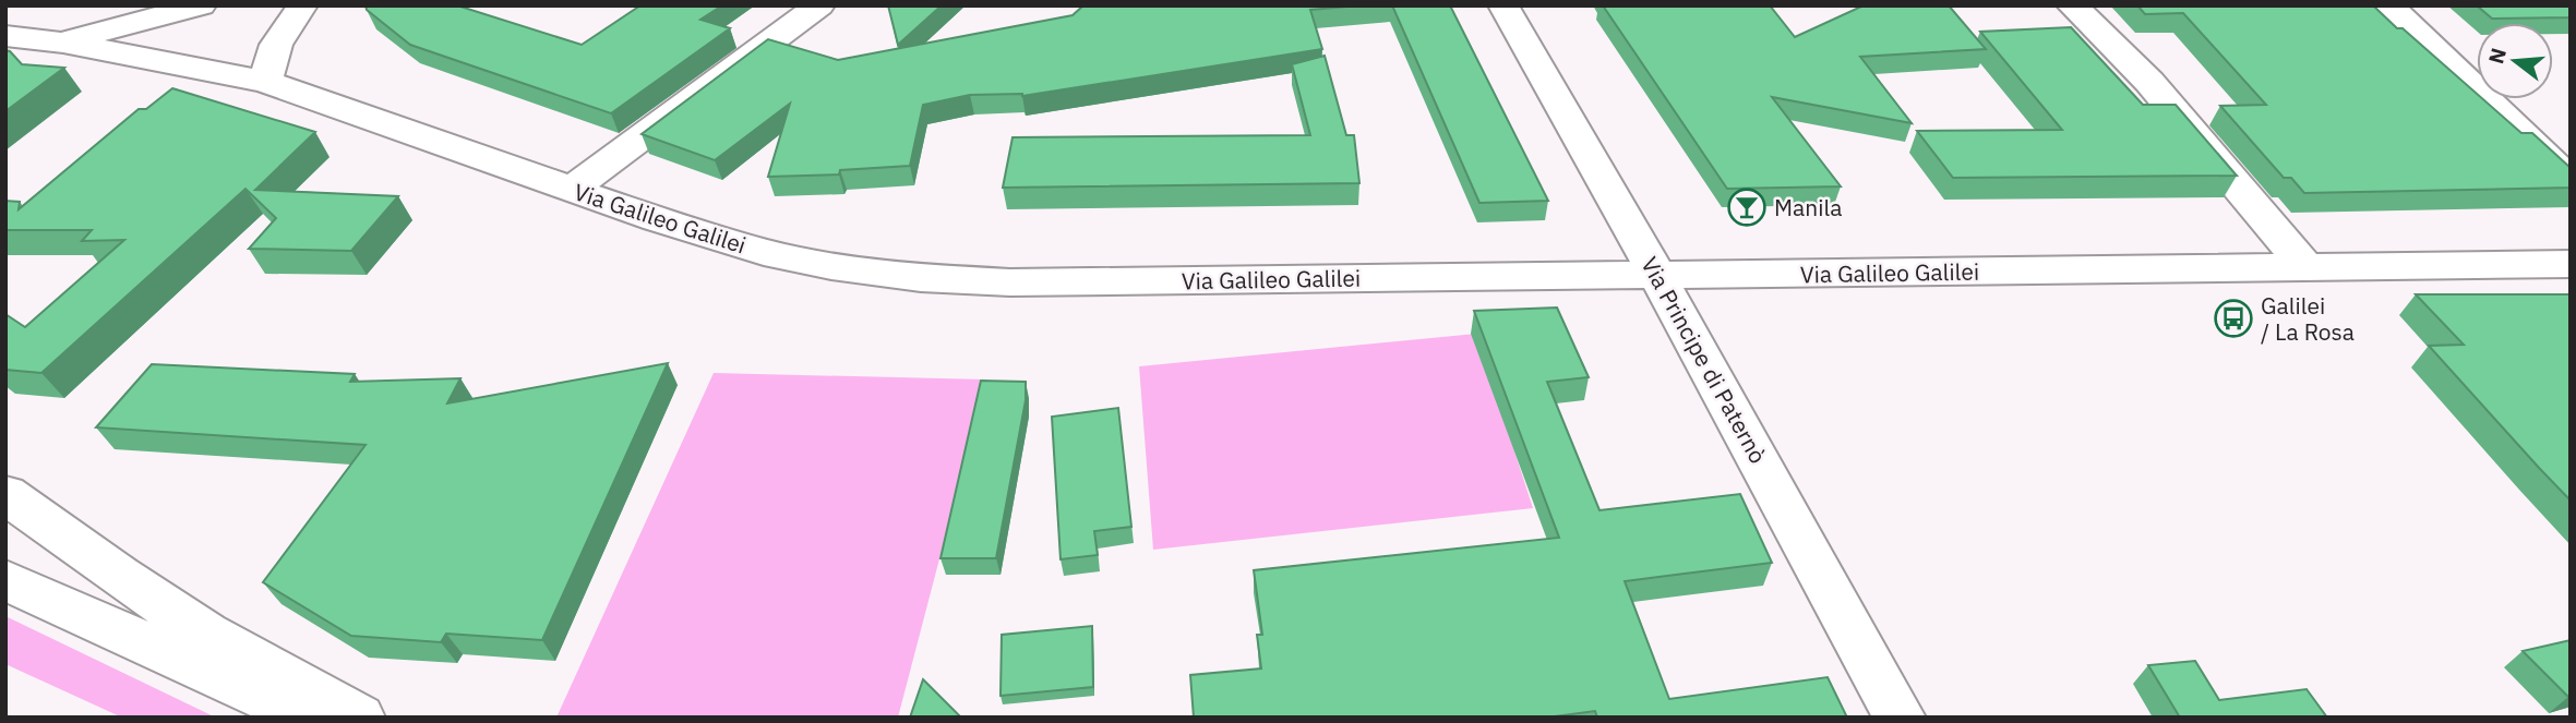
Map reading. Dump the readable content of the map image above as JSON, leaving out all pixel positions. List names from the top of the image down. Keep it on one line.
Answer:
{"streets":{"street":["Via Galileo Galilei","Via Principe di Paternò"]},"crossings":[["Via Galileo Galilei","Via Principe di Paternò"]],"places":{"bar":["Manila"],"bus stop":["Galilei / La Rosa"]},"north":"left"}
